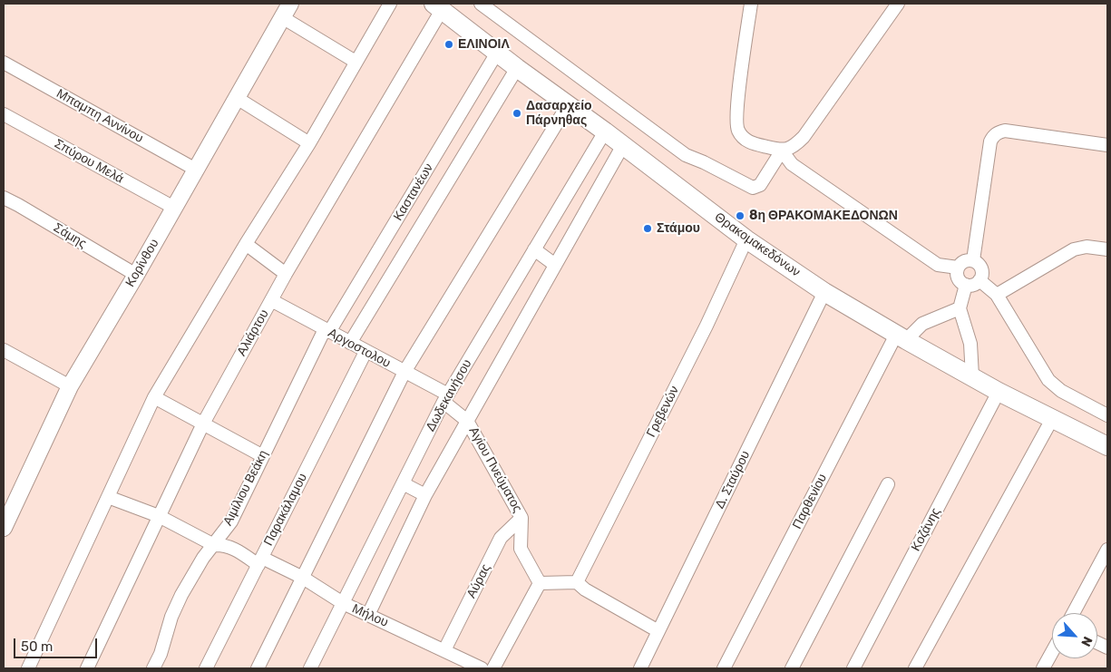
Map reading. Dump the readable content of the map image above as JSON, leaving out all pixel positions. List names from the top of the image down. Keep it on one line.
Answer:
{"streets":{"main road":["Θρακομακεδόνων"],"street":["Μπαμπη Αννίνου","Σπύρου Μελά","Καστανέων","Σάμης","Κορίνθου","Αλιάρτου","Αργοστολου","Δωδεκανήσου","Γρεβενών","Αγίου Πνεύματος","Δ. Σταύρου","Αιμίλιου Βεάκη","Παρθενίου","Παρακάλαμου","Κοζάνης","Αύρας","Μήλου"]},"crossings":[["Μπαμπη Αννίνου","Κορίνθου"],["Σπύρου Μελά","Κορίνθου"],["Καστανέων","Θρακομακεδόνων"],["Καστανέων","Αργοστολου"],["Καστανέων","Αιμίλιου Βεάκη"],["Σάμης","Κορίνθου"],["Θρακομακεδόνων","Αλιάρτου"],["Θρακομακεδόνων","Δωδεκανήσου"],["Θρακομακεδόνων","Γρεβενών"],["Θρακομακεδόνων","Δ. Σταύρου"],["Θρακομακεδόνων","Παρθενίου"],["Θρακομακεδόνων","Κοζάνης"],["Αλιάρτου","Αργοστολου"],["Αλιάρτου","Μήλου"],["Αργοστολου","Δωδεκανήσου"],["Αργοστολου","Αγίου Πνεύματος"],["Αργοστολου","Αιμίλιου Βεάκη"],["Αργοστολου","Παρακάλαμου"],["Δωδεκανήσου","Αγίου Πνεύματος"],["Δωδεκανήσου","Μήλου"],["Αγίου Πνεύματος","Αύρας"],["Αιμίλιου Βεάκη","Μήλου"],["Παρακάλαμου","Μήλου"],["Αύρας","Μήλου"]],"places":["ΕΛΙΝΟΙΛ","Δασαρχείο Πάρνηθας","8η ΘΡΑΚΟΜΑΚΕΔΟΝΩΝ","Στάμου"],"scale_bar":"50 m","north":"bottom right"}
